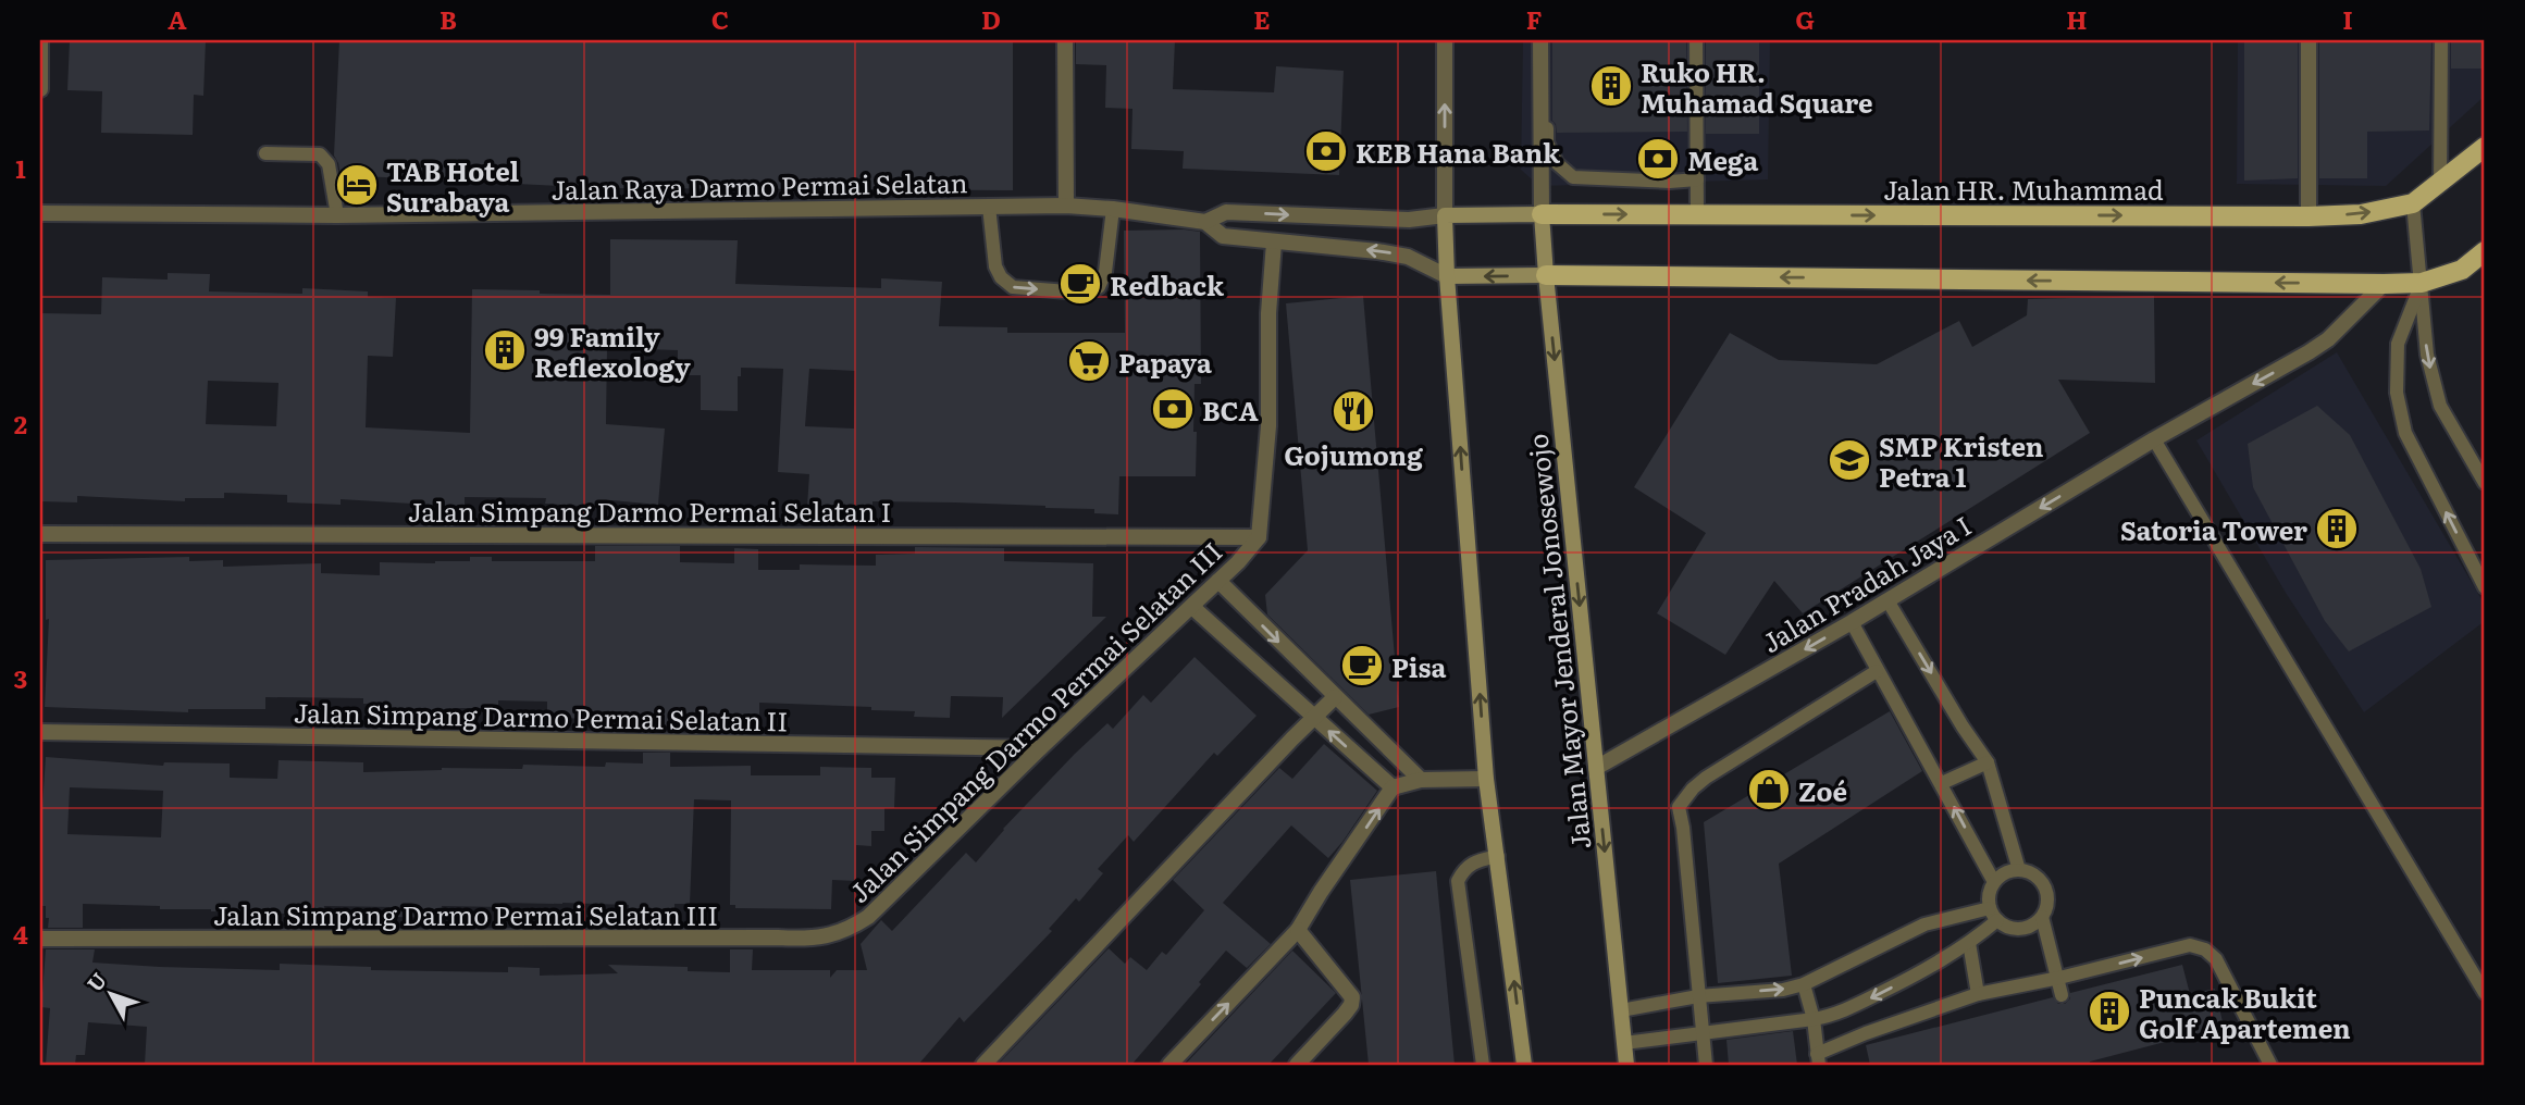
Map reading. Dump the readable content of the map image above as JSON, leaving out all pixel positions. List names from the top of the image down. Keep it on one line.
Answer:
{"streets":{"main road":["Jalan HR. Muhammad","Jalan Mayor Jenderal Jonosewojo"],"street":["Jalan Raya Darmo Permai Selatan","Jalan Simpang Darmo Permai Selatan I","Jalan Pradah Jaya I","Jalan Simpang Darmo Permai Selatan II","Jalan Simpang Darmo Permai Selatan III"]},"crossings":[["Jalan Raya Darmo Permai Selatan","Jalan Simpang Darmo Permai Selatan III"],["Jalan HR. Muhammad","Jalan Mayor Jenderal Jonosewojo"],["Jalan Simpang Darmo Permai Selatan I","Jalan Simpang Darmo Permai Selatan III"],["Jalan Pradah Jaya I","Jalan Mayor Jenderal Jonosewojo"],["Jalan Simpang Darmo Permai Selatan II","Jalan Simpang Darmo Permai Selatan III"]],"one_way":["Jalan Pradah Jaya I"],"places":{"building":["Ruko HR. Muhamad Square","99 Family Reflexology","Satoria Tower","Puncak Bukit Golf Apartemen"],"bank":["KEB Hana Bank","Mega","BCA"],"hotel":["TAB Hotel Surabaya"],"cafe":["Redback","Pisa"],"supermarket":["Papaya"],"restaurant":["Gojumong"],"school or university":["SMP Kristen Petra 1"],"shop":["Zoé"]},"north":"top left","grid":{"columns":["A","B","C","D","E","F","G","H","I"],"rows":["1","2","3","4"]}}
